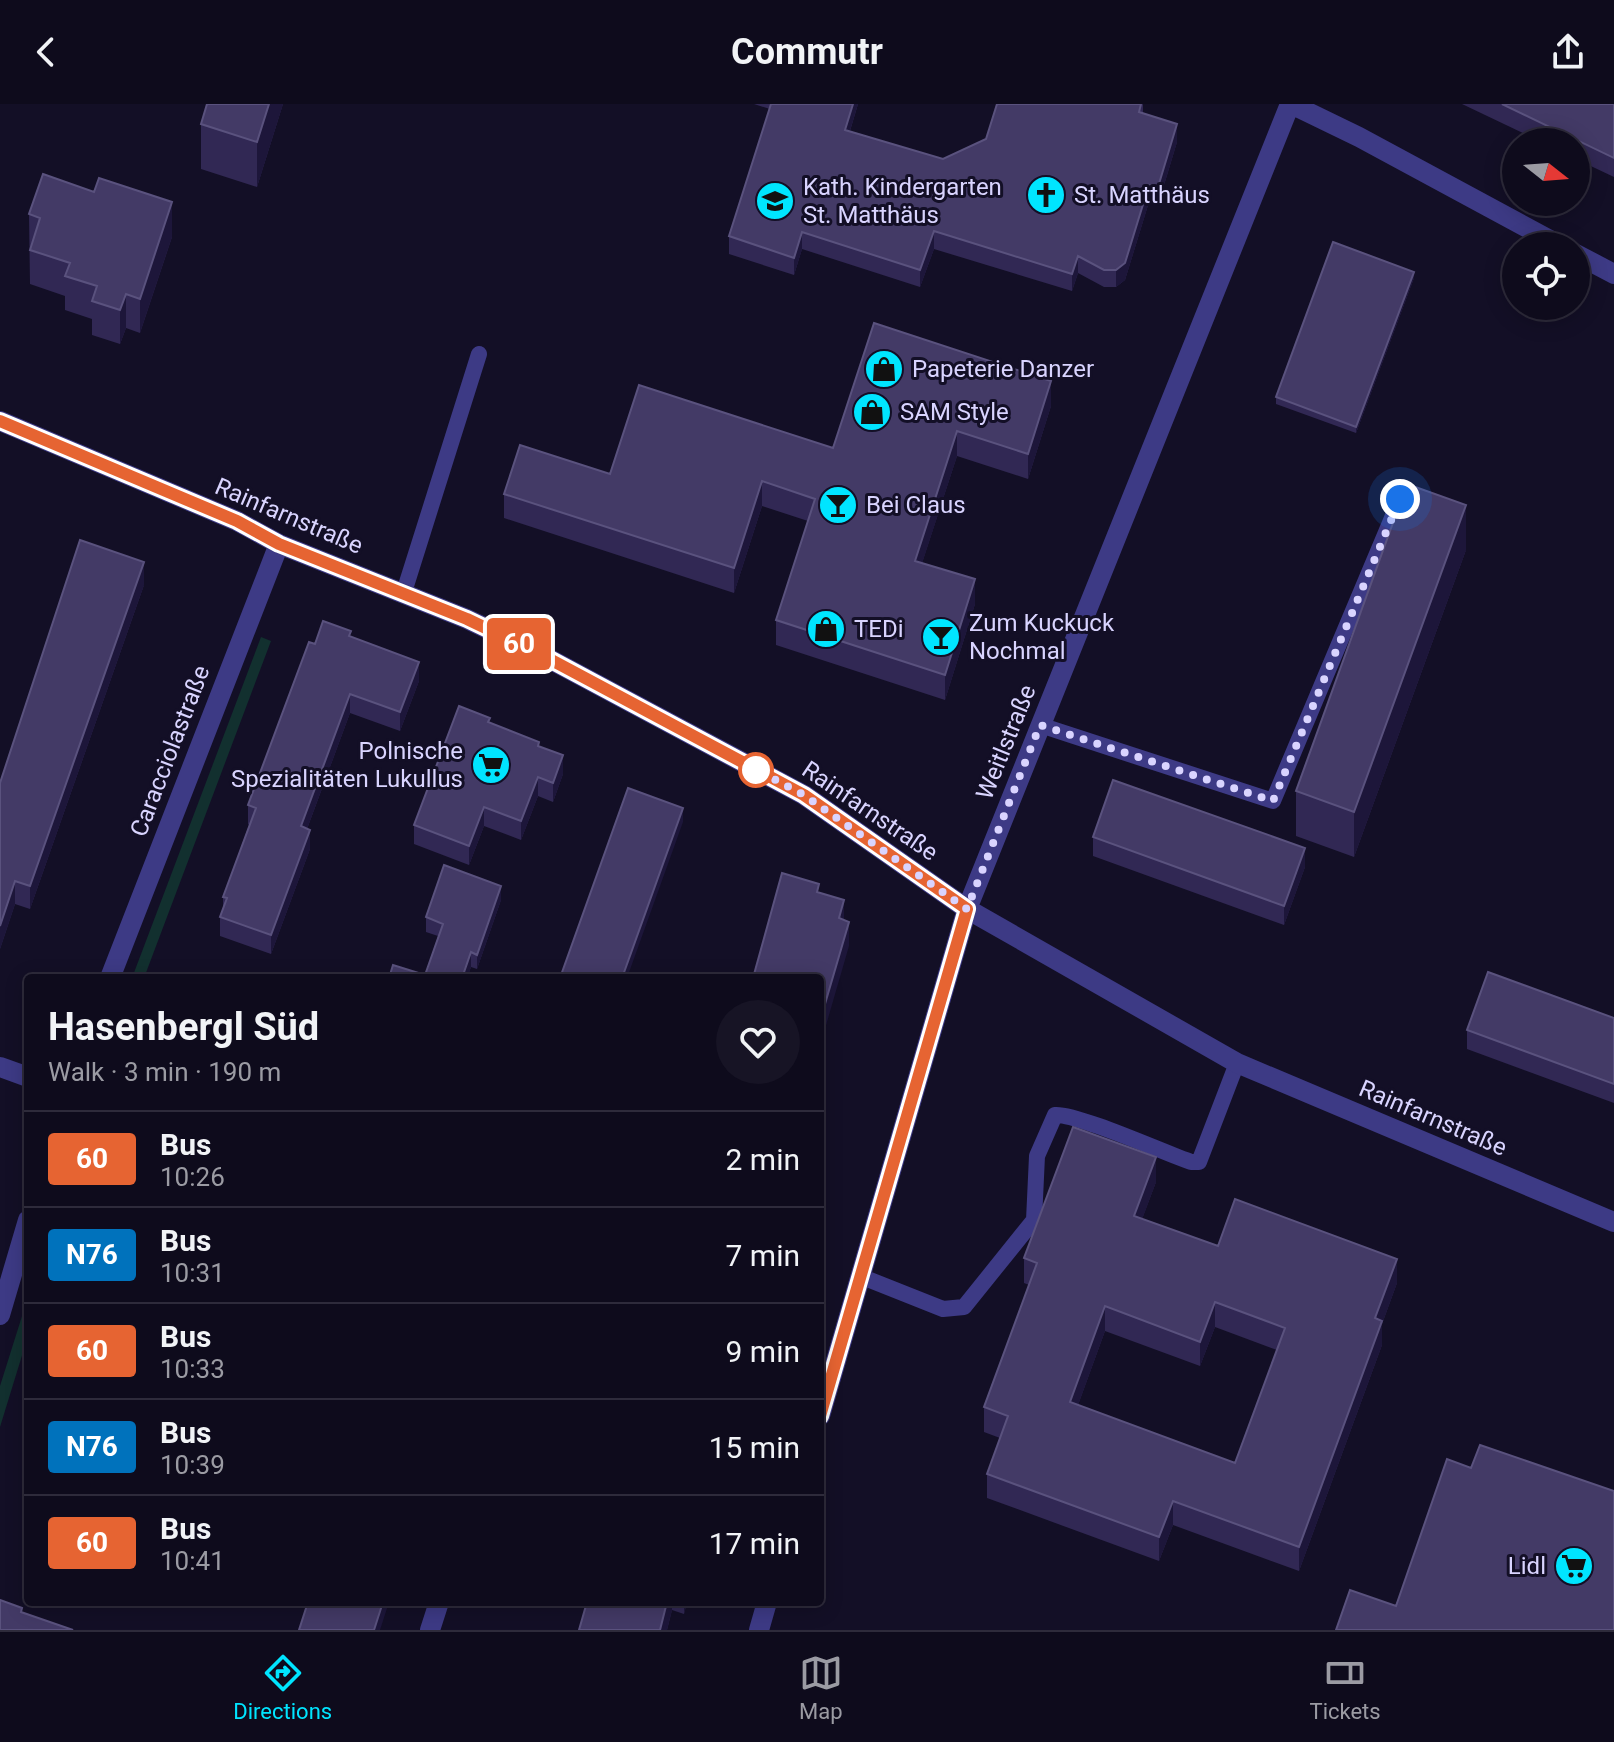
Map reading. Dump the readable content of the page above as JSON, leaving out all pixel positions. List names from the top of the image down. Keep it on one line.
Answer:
{"streets":{"street":["Rainfarnstraße","Weitlstraße","Caracciolastraße"]},"crossings":[["Rainfarnstraße","Weitlstraße"],["Rainfarnstraße","Caracciolastraße"]],"places":{"church":["St. Matthäus"],"school or university":["Kath. Kindergarten St. Matthäus"],"shop":["Papeterie Danzer","SAM Style","TEDi"],"bar":["Bei Claus","Zum Kuckuck Nochmal"],"supermarket":["Polnische Spezialitäten Lukullus","Lidl"]},"lines":["bus line 60"],"north":"right","page":{"header":"Commutr","on_map":"60","heading":["Hasenbergl Süd","Walk · 3 min · 190 m"],"list":[{"mark":"60","name":"Bus","note":"10:26","value":"2 min"},{"mark":"N76","name":"Bus","note":"10:31","value":"7 min"},{"mark":"60","name":"Bus","note":"10:33","value":"9 min"},{"mark":"N76","name":"Bus","note":"10:39","value":"15 min"},{"mark":"60","name":"Bus","note":"10:41","value":"17 min"}],"tabs":["Directions","Map","Tickets"]}}
